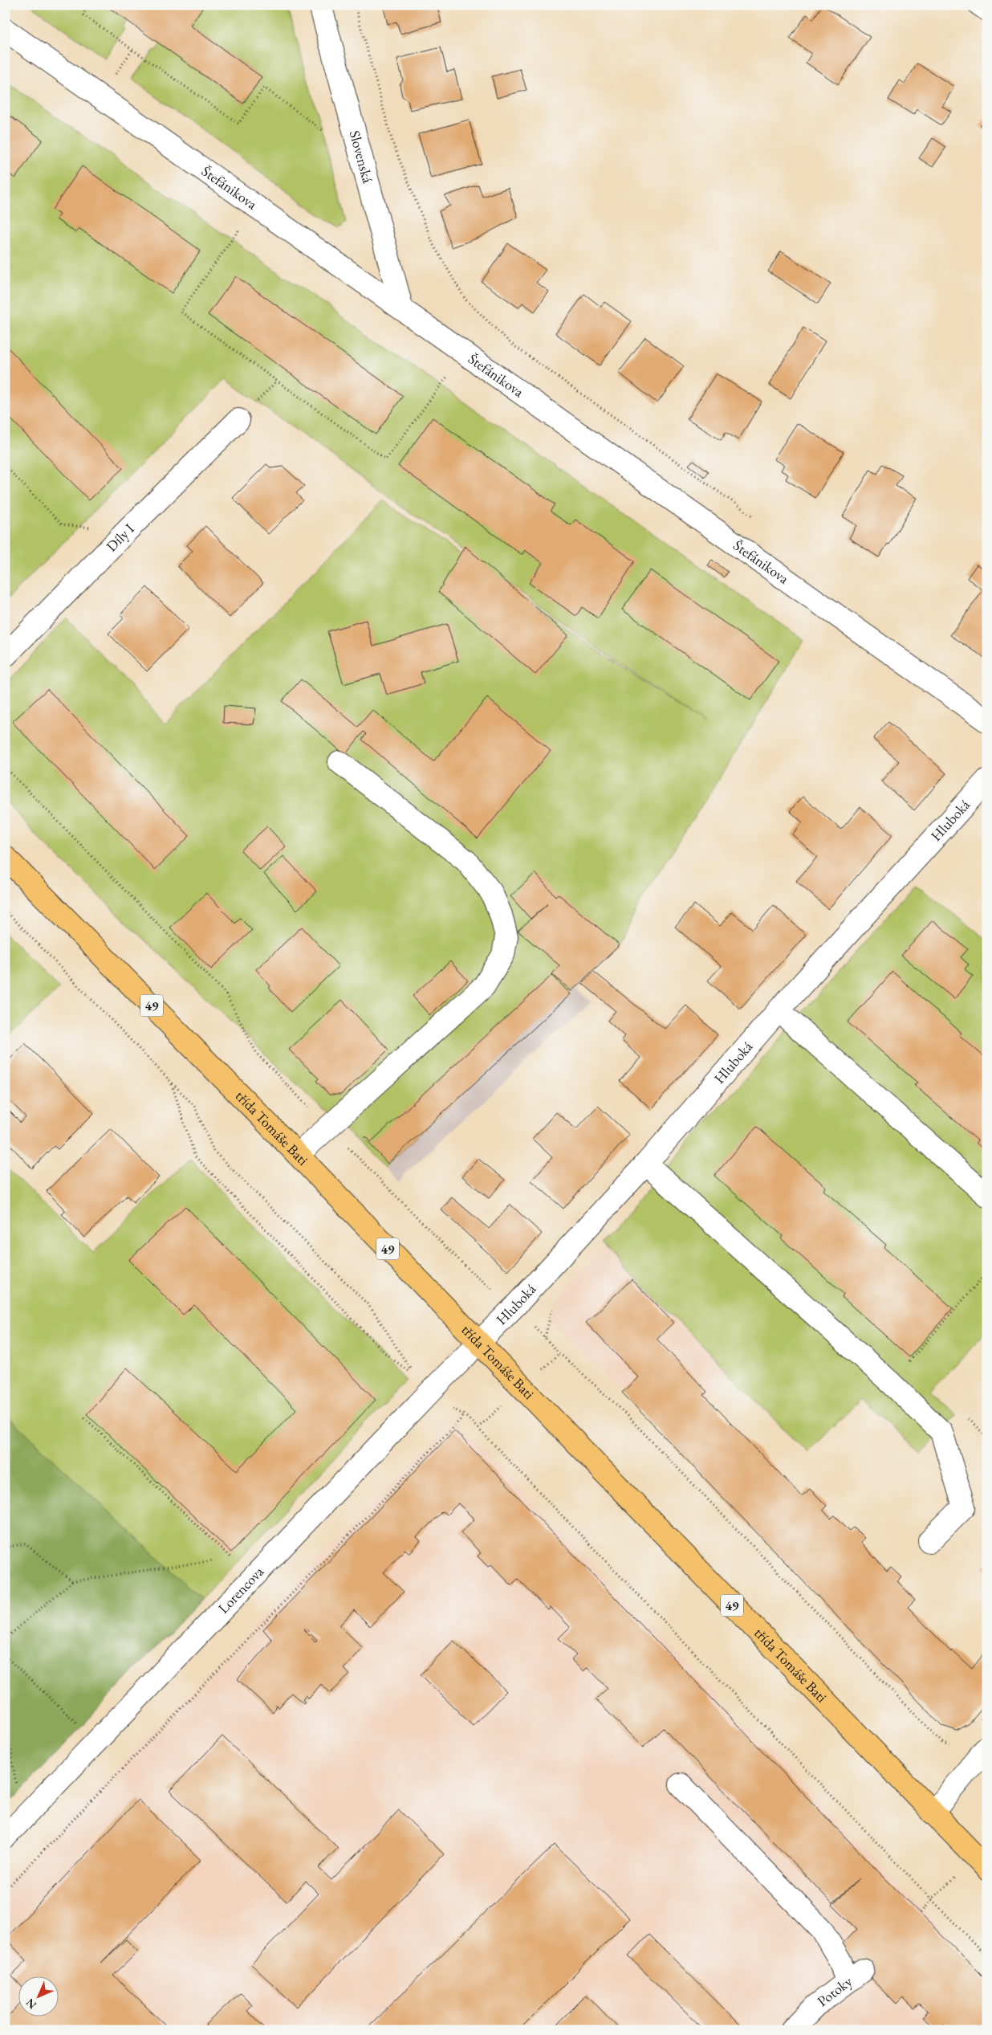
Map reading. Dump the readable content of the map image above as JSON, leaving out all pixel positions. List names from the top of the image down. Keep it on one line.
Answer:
{"streets":{"main road":["49","třída Tomáše Bati"],"street":["Slovenská","Štefánikova","Díly I","Hluboká","Lorencova","Potoky"]},"crossings":[["Slovenská","Štefánikova"],["Hluboká","třída Tomáše Bati"],["Hluboká","Lorencova"],["třída Tomáše Bati","Lorencova"]],"north":"bottom left"}
